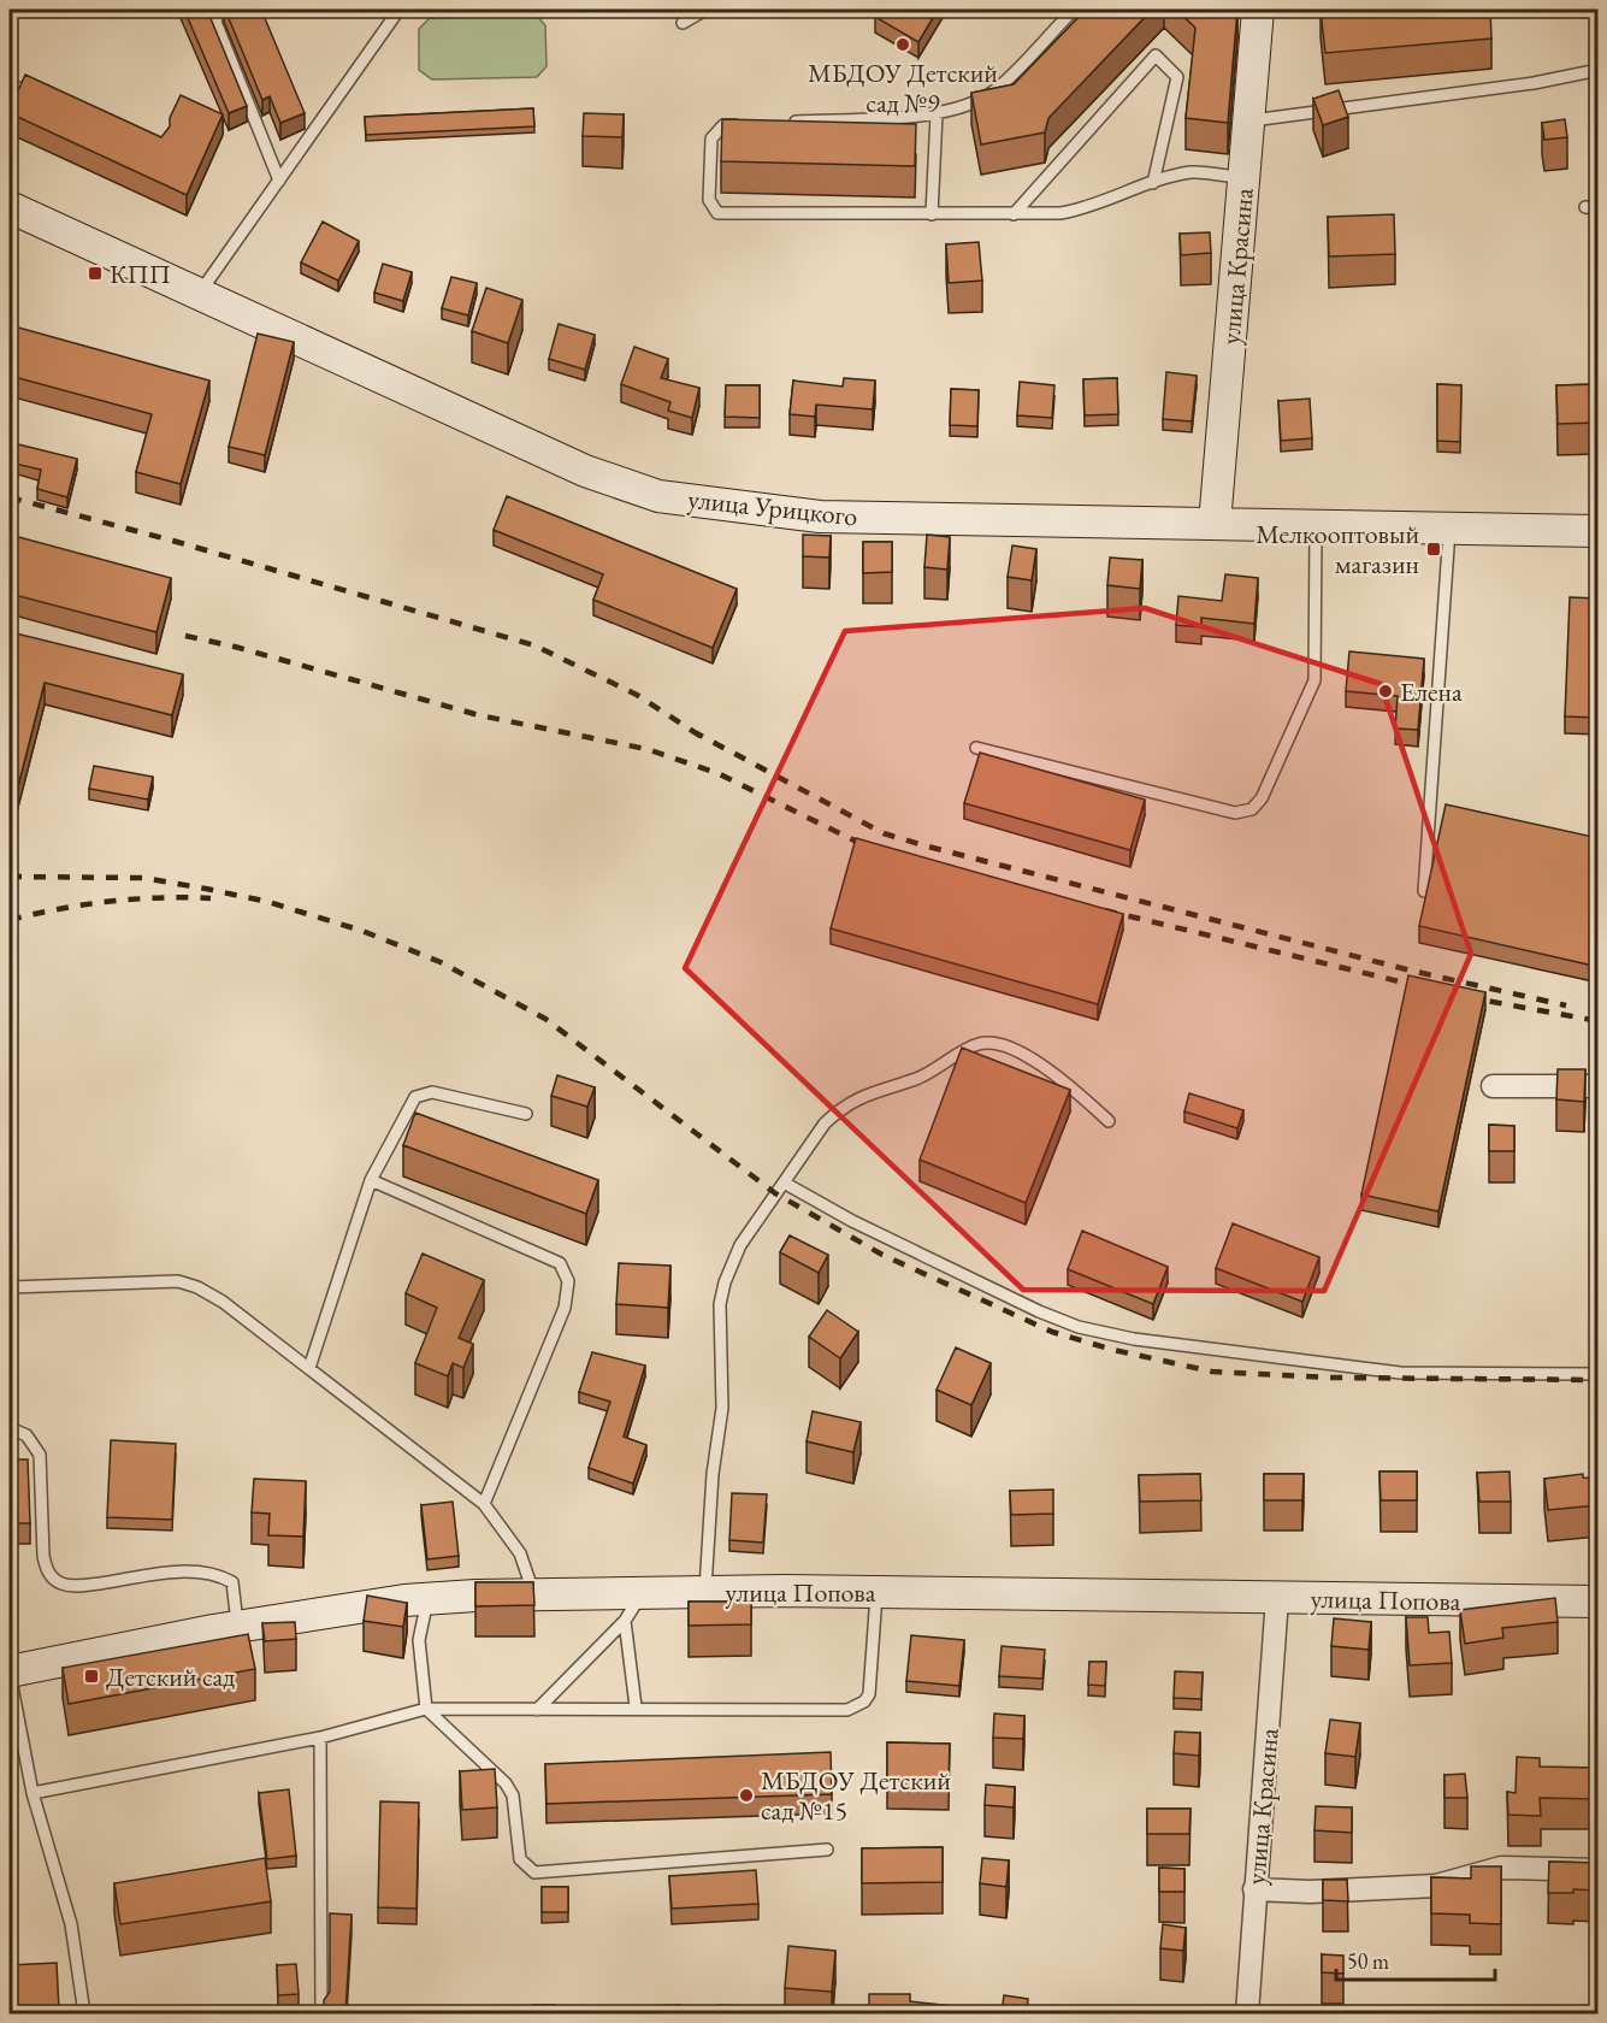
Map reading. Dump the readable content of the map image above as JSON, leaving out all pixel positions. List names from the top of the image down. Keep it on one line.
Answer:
{"streets":{"street":["улица Красина","улица Урицкого","улица Попова"]},"crossings":[["улица Красина","улица Урицкого"],["улица Красина","улица Попова"]],"places":{"other":["МБДОУ Детский сад №9","Елена","МБДОУ Детский сад №15"],"transit":["КПП","Мелкооптовый магазин","Детский сад"]},"scale_bar":"50 m"}
